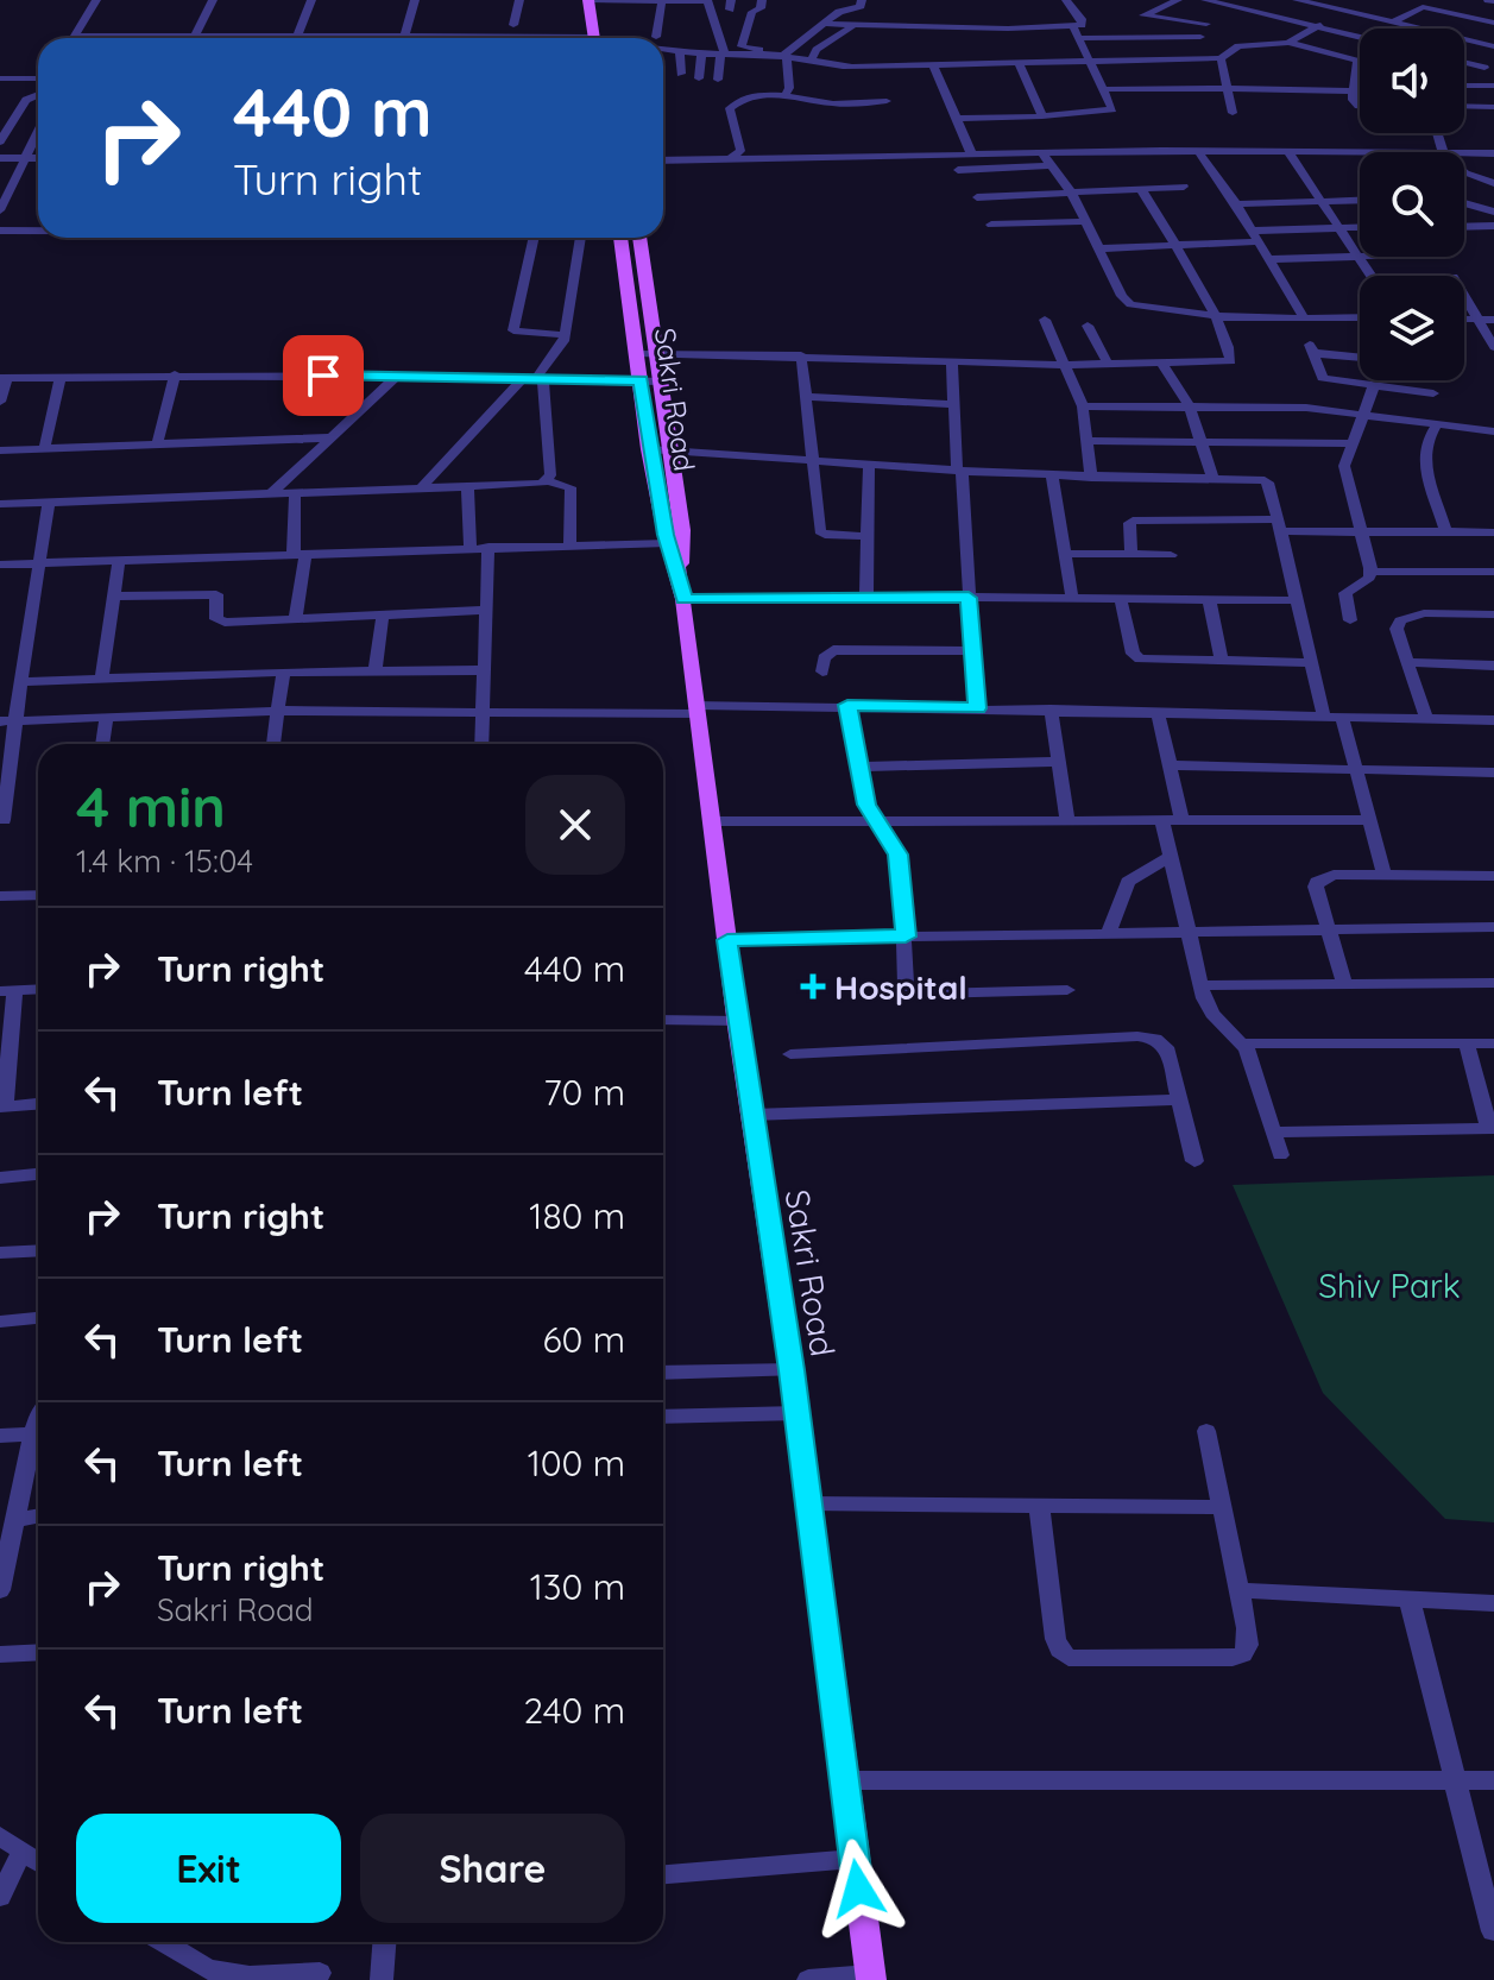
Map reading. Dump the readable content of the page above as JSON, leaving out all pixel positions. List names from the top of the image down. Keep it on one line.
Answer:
{"streets":{"main road":["Sakri Road"]},"parks":["Shiv Park"],"places":{"health":["Hospital"]},"page":{"turn":["440 m","Turn right"],"heading":["4 min","1.4 km · 15:04"],"list":[{"name":"Turn right","value":"440 m"},{"name":"Turn left","value":"70 m"},{"name":"Turn right","value":"180 m"},{"name":"Turn left","value":"60 m"},{"name":"Turn left","value":"100 m"},{"name":"Turn right","note":"Sakri Road","value":"130 m"},{"name":"Turn left","value":"240 m"}],"buttons":["Exit","Share"]}}
